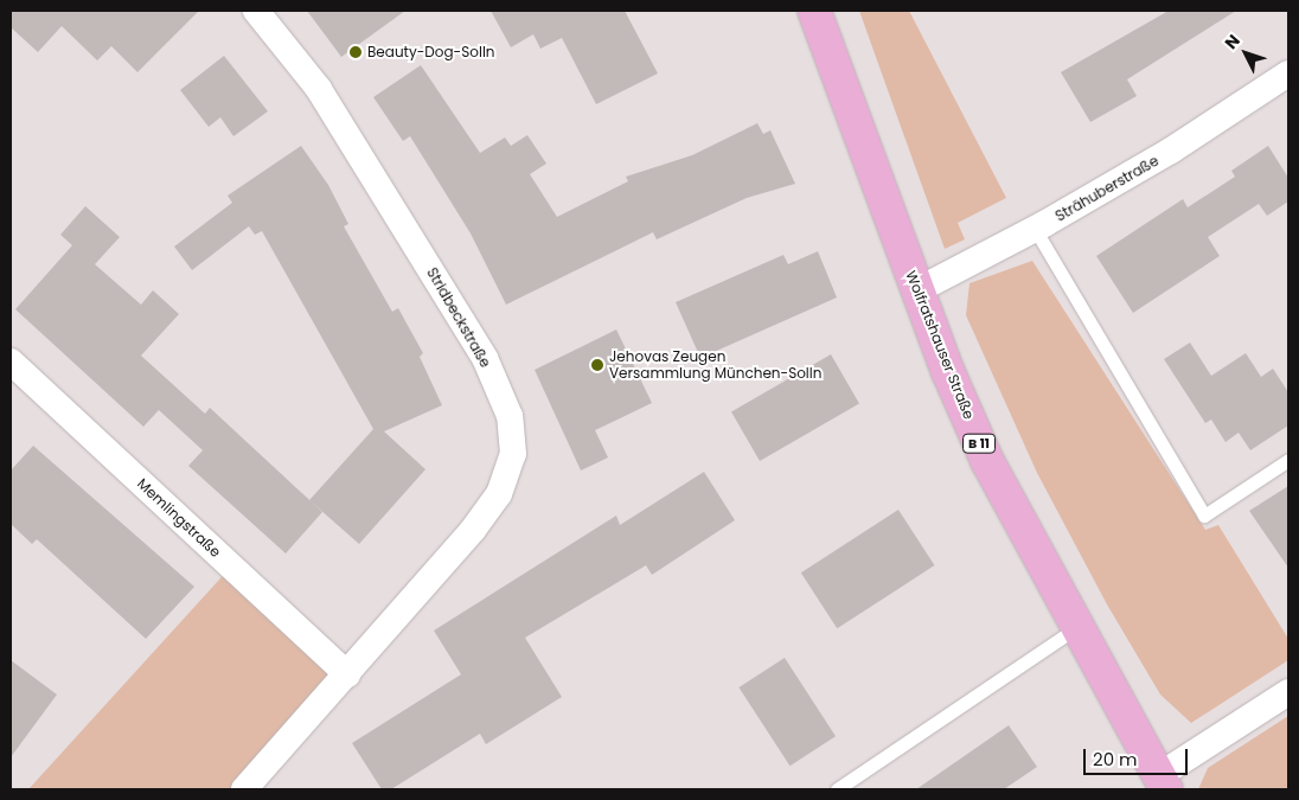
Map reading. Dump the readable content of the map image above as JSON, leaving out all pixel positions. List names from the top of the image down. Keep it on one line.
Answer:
{"streets":{"main road":["Wolfratshauser Straße","B 11"],"street":["Strähuberstraße","Stridbeckstraße","Memlingstraße"]},"crossings":[["Strähuberstraße","Wolfratshauser Straße"],["Stridbeckstraße","Memlingstraße"]],"places":["Beauty-Dog-Solln","Jehovas Zeugen Versammlung München-Solln"],"scale_bar":"20 m","north":"top left"}
